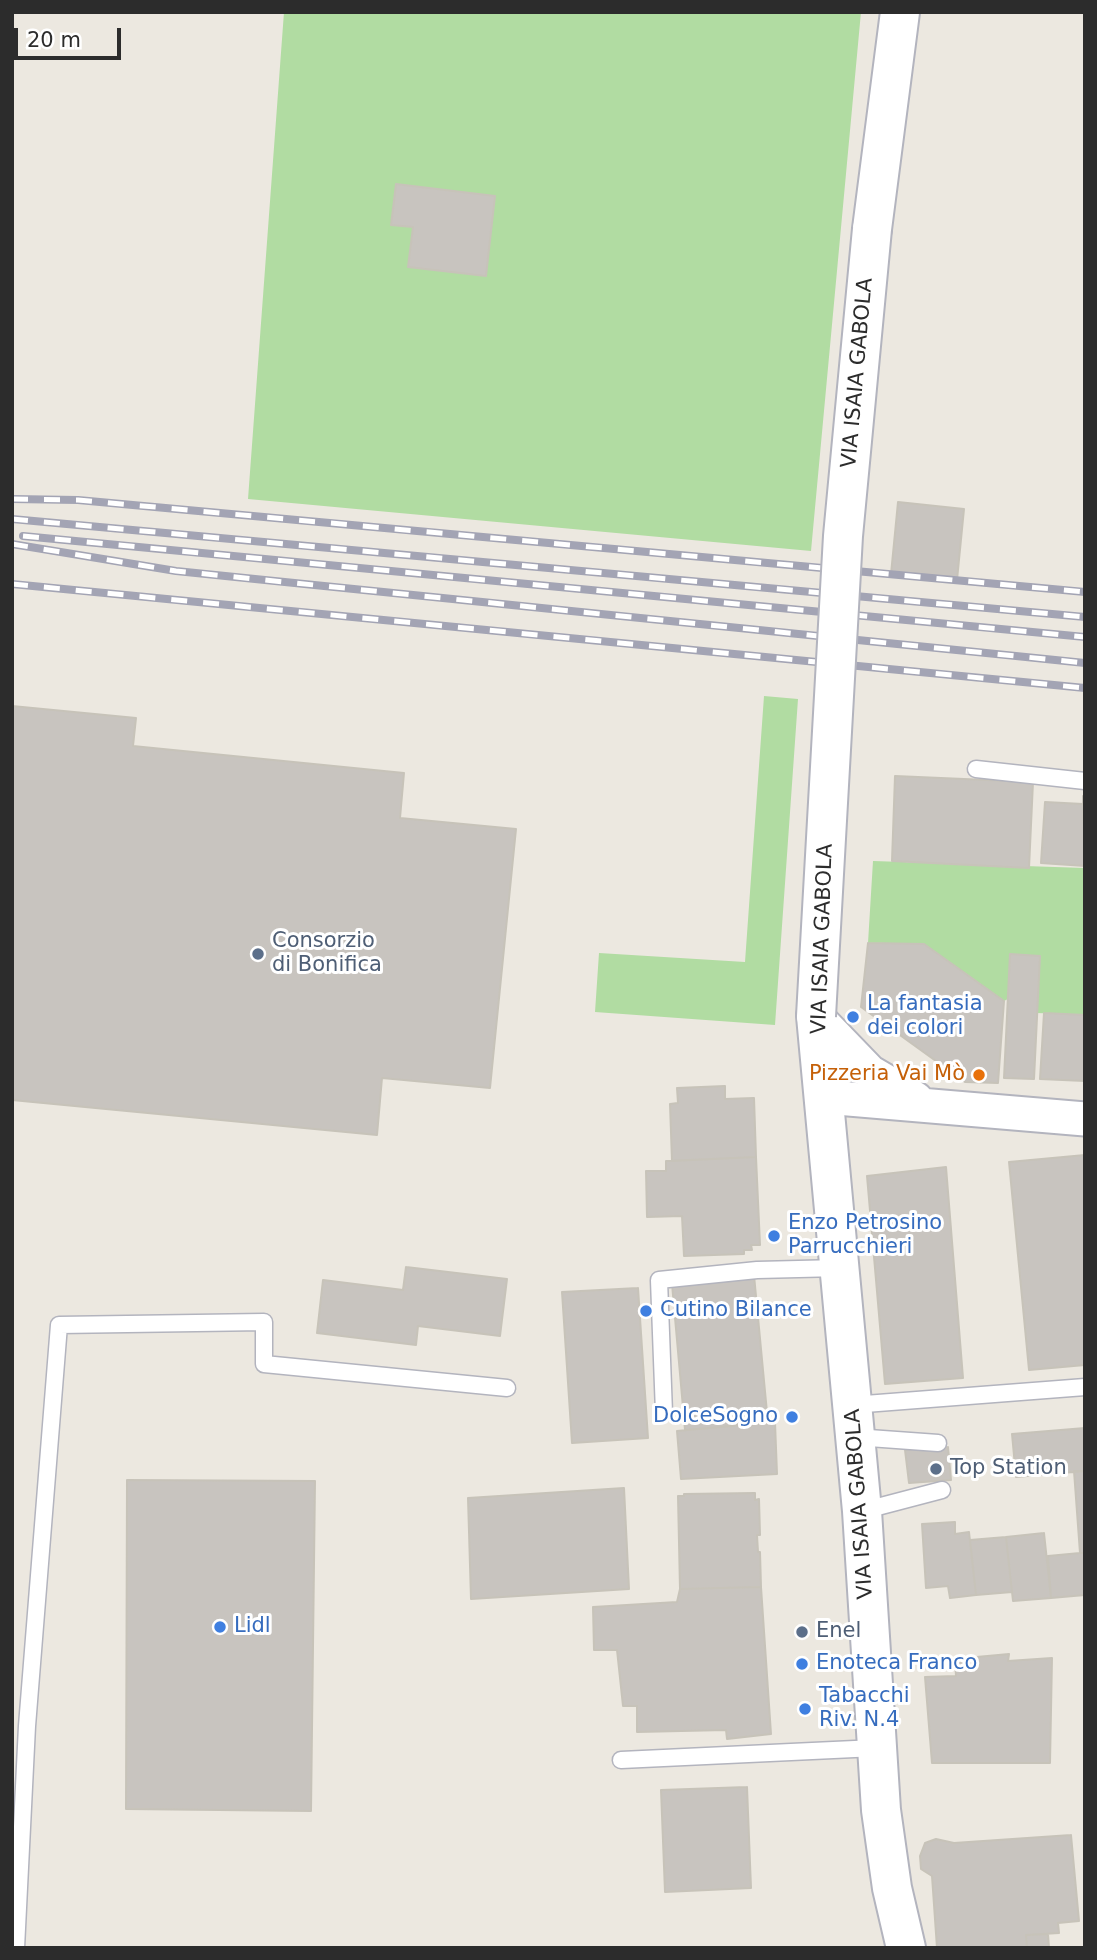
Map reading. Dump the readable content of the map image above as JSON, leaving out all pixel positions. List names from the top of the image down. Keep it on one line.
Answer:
{"streets":{"street":["VIA ISAIA GABOLA"]},"places":["Consorzio di Bonifica","La fantasia dei colori","Pizzeria Vai Mò","Enzo Petrosino Parrucchieri","Cutino Bilance","DolceSogno","Top Station","Lidl","Enel","Enoteca Franco","Tabacchi Riv. N.4"],"scale_bar":"20 m"}
